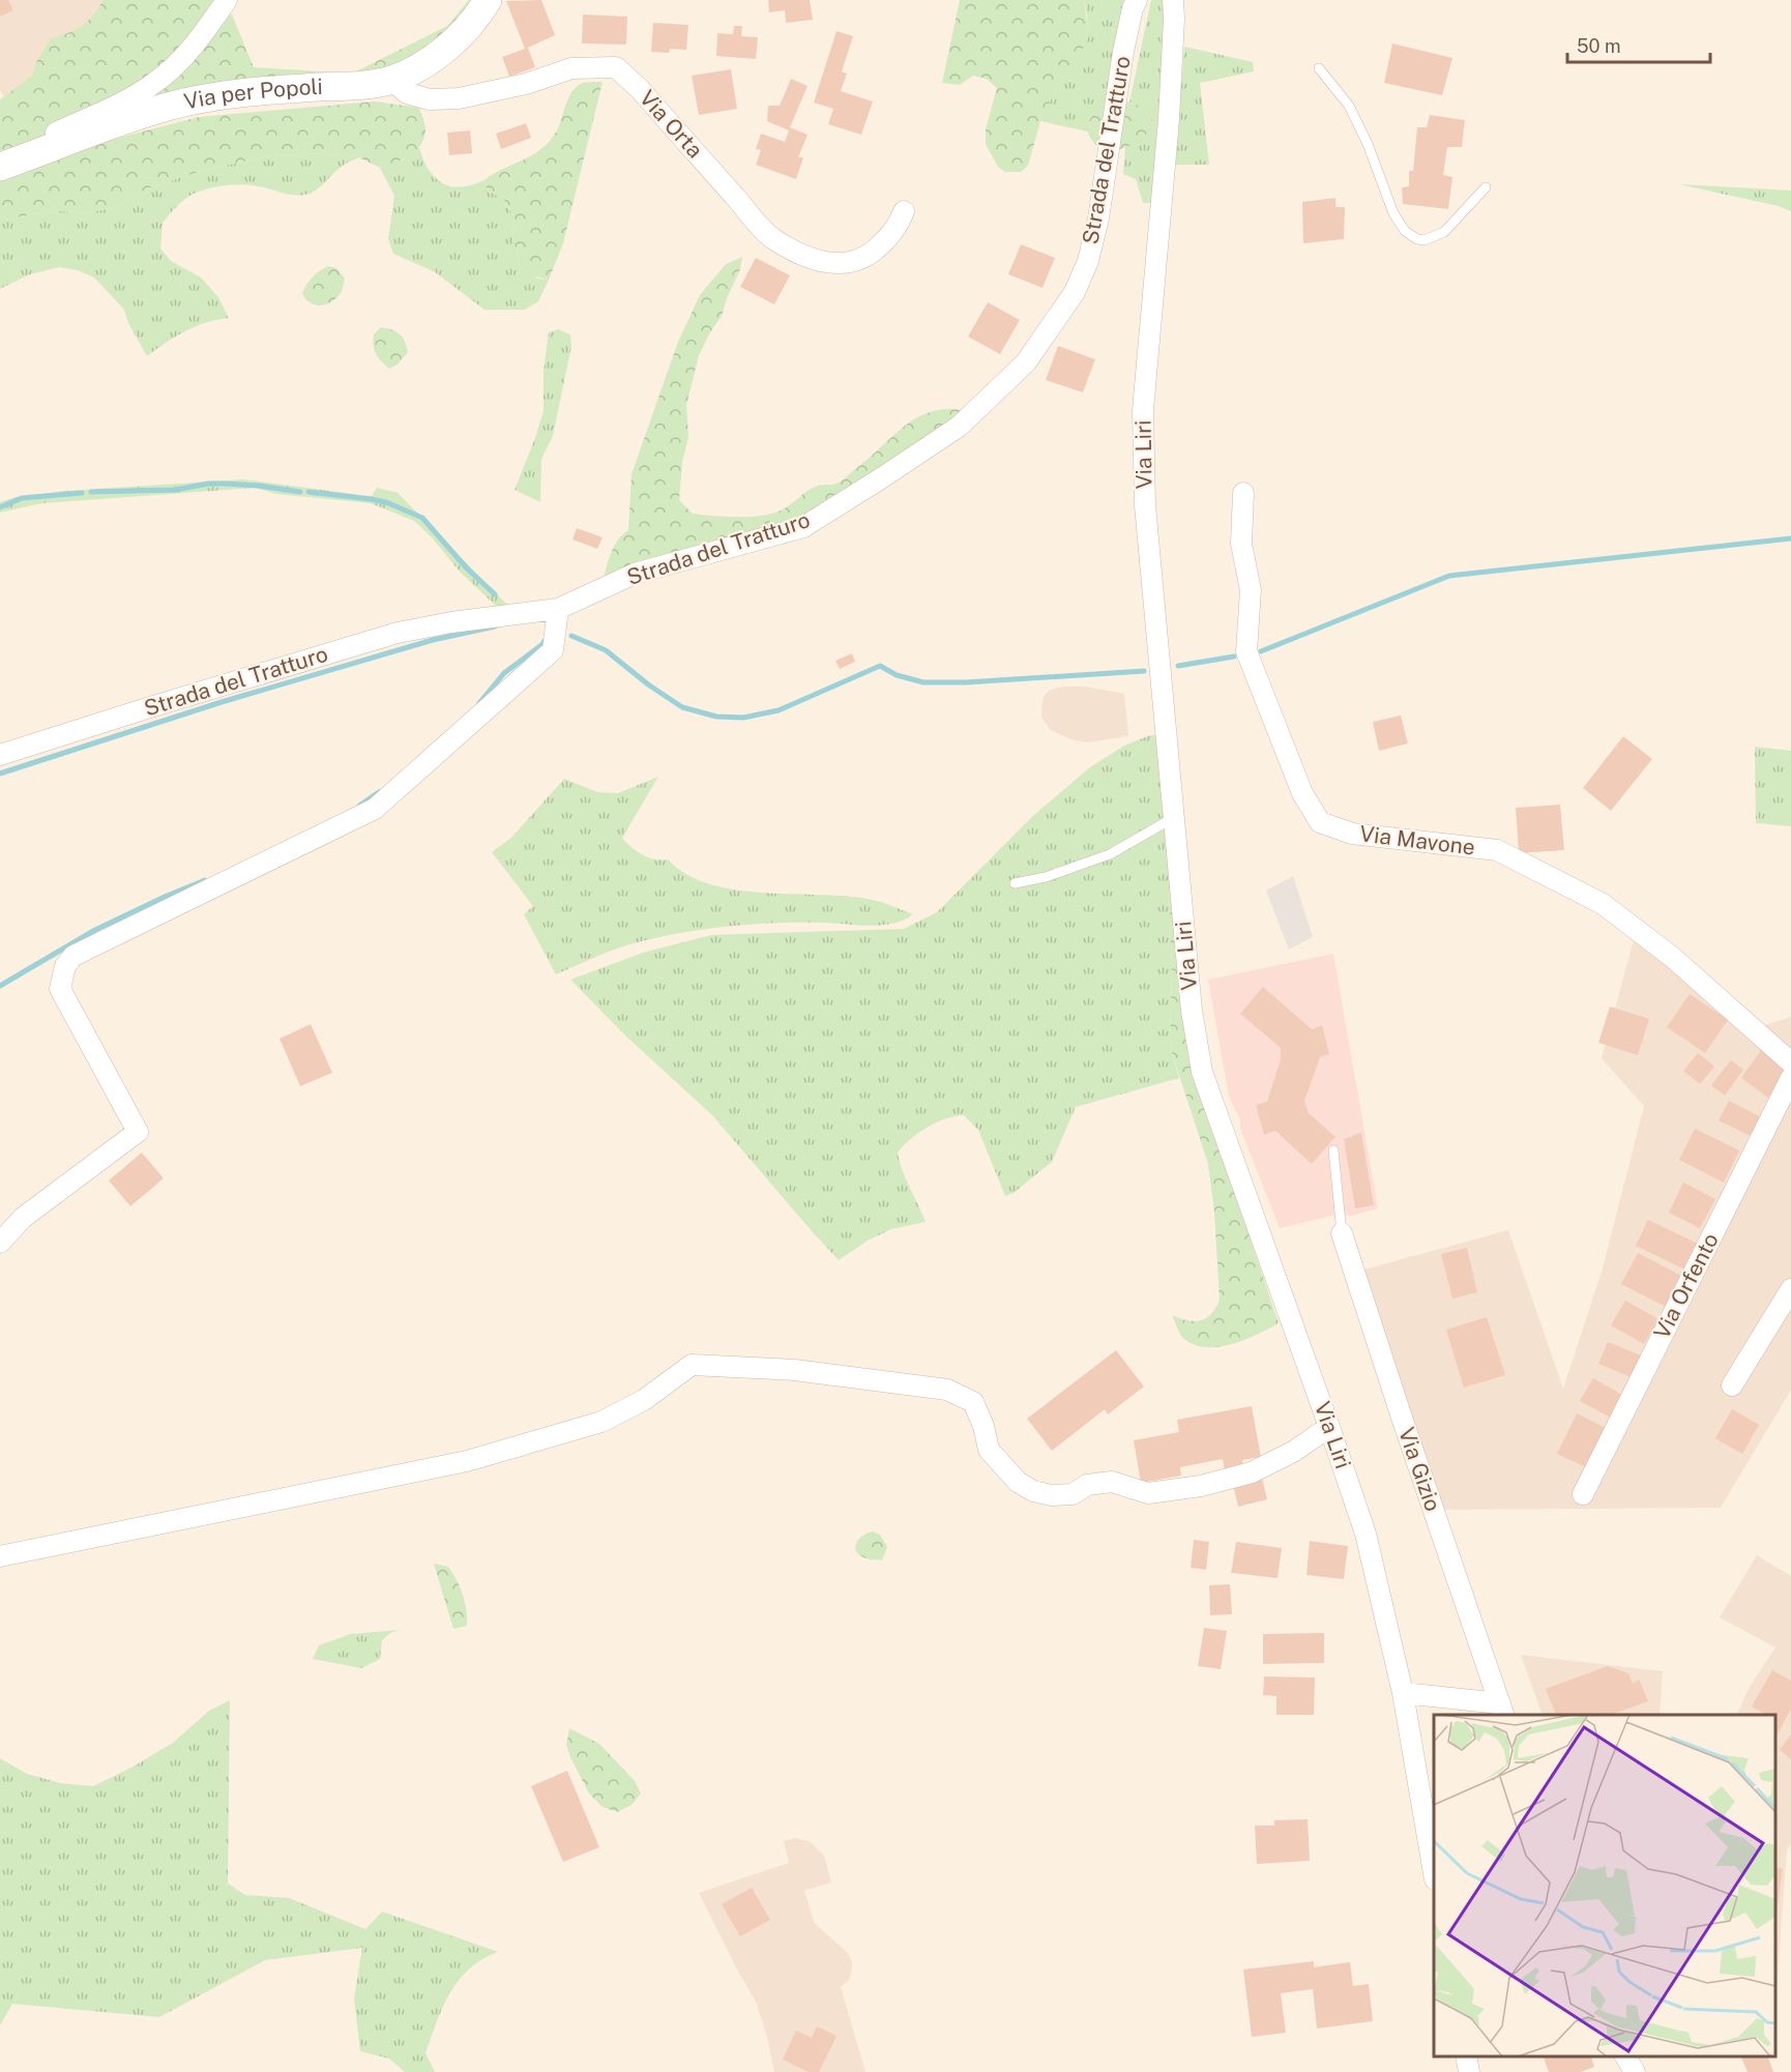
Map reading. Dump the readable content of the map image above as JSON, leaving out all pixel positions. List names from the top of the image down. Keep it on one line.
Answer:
{"streets":{"main road":["Via per Popoli"],"street":["Via Orta","Strada del Tratturo","Via Liri","Via Mavone","Via Orfento","Via Gizio"]},"crossings":[["Via per Popoli","Via Orta"],["Via Liri","Via Gizio"]],"scale_bar":"50 m"}
